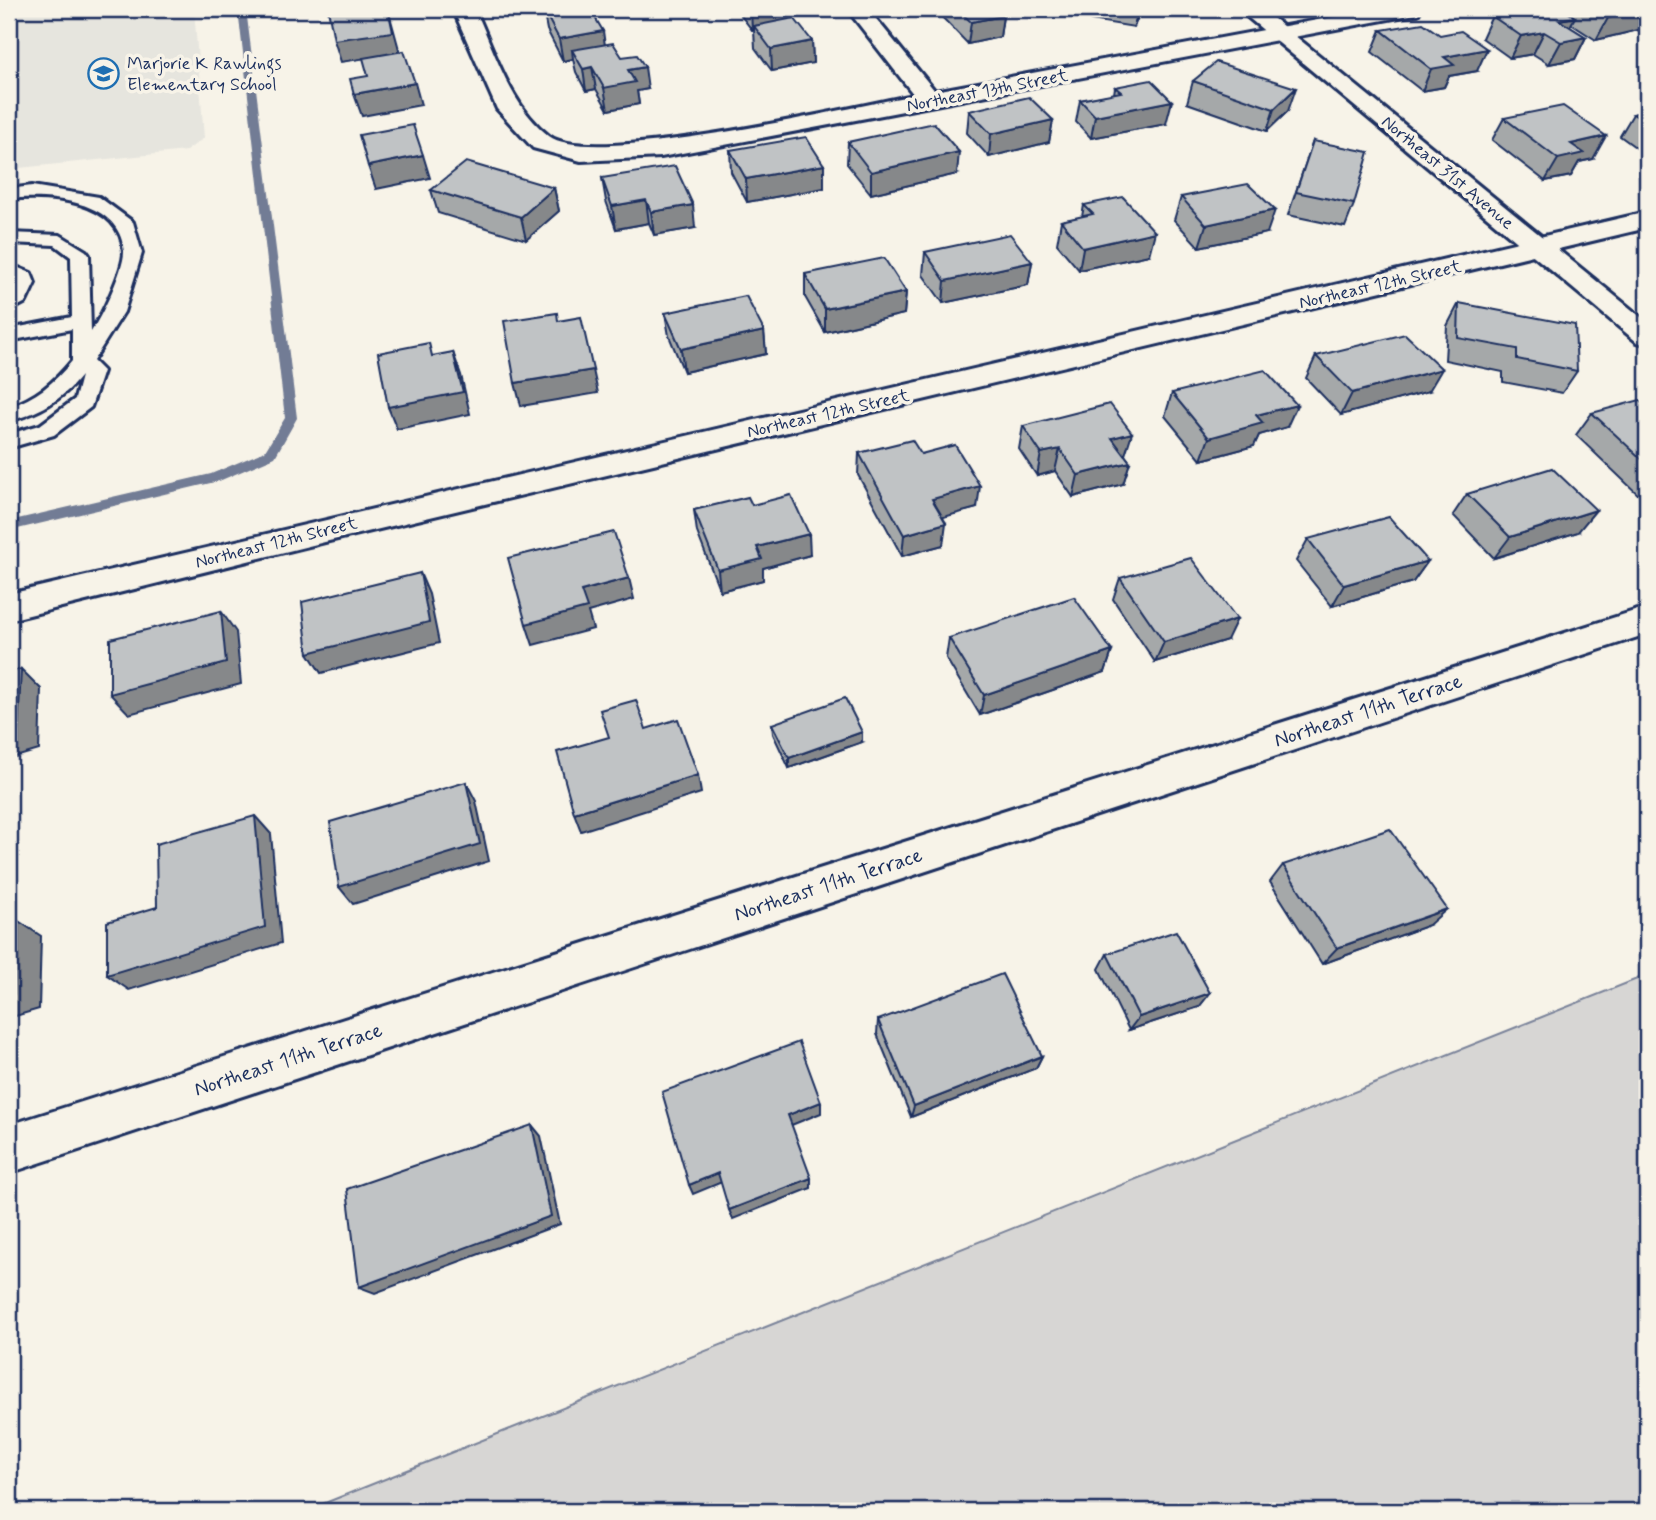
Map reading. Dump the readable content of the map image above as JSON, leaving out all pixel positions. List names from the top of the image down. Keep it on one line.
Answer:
{"streets":{"street":["Northeast 13th Street","Northeast 31st Avenue","Northeast 12th Street","Northeast 11th Terrace"]},"crossings":[["Northeast 13th Street","Northeast 31st Avenue"],["Northeast 31st Avenue","Northeast 12th Street"]],"places":{"school or university":["Marjorie K Rawlings Elementary School"]}}
